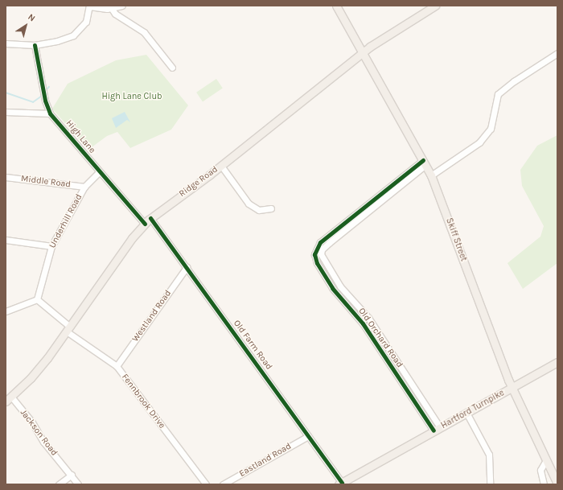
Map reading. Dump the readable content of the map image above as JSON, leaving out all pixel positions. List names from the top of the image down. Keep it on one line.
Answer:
{"streets":{"main road":["Ridge Road","Skiff Street","Hartford Turnpike"],"street":["High Lane","Middle Road","Underhill Road","Westland Road","Old Orchard Road","Old Farm Road","Fennbrook Drive","Jackson Road","Eastland Road"]},"crossings":[["High Lane","Ridge Road"],["Middle Road","Underhill Road"],["Ridge Road","Skiff Street"],["Ridge Road","Old Farm Road"],["Ridge Road","Fennbrook Drive"],["Ridge Road","Jackson Road"],["Underhill Road","Fennbrook Drive"],["Skiff Street","Hartford Turnpike"],["Westland Road","Old Farm Road"],["Westland Road","Fennbrook Drive"],["Old Orchard Road","Hartford Turnpike"],["Old Farm Road","Hartford Turnpike"],["Old Farm Road","Eastland Road"]],"parks":["High Lane Club"],"north":"top right"}
